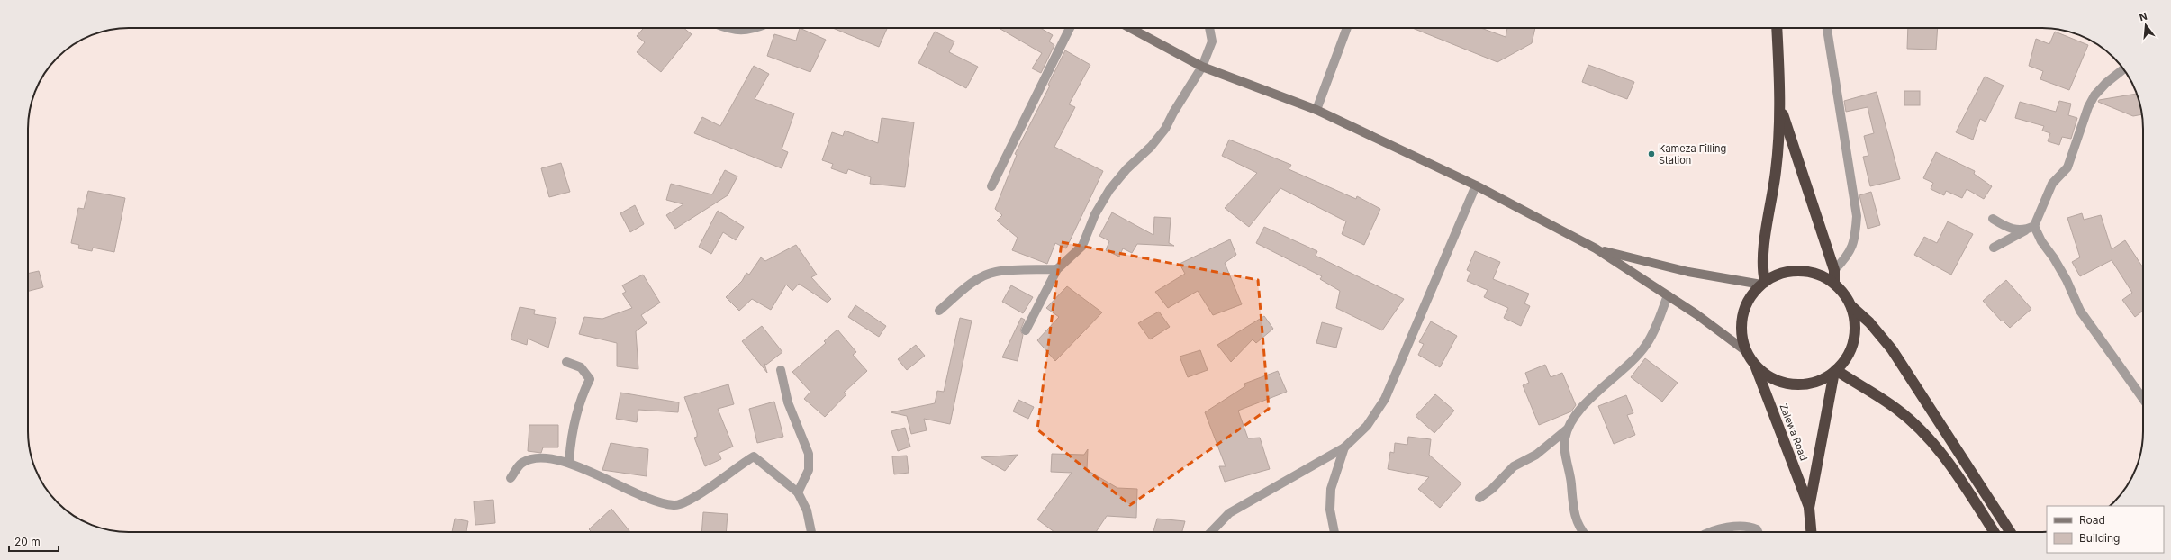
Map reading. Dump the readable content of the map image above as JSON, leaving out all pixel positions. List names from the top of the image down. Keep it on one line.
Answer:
{"streets":{"highway":["Zalewa Road"]},"places":["Kameza Filling Station"],"legend":["Road","Building"],"scale_bar":"20 m","north":"top"}
